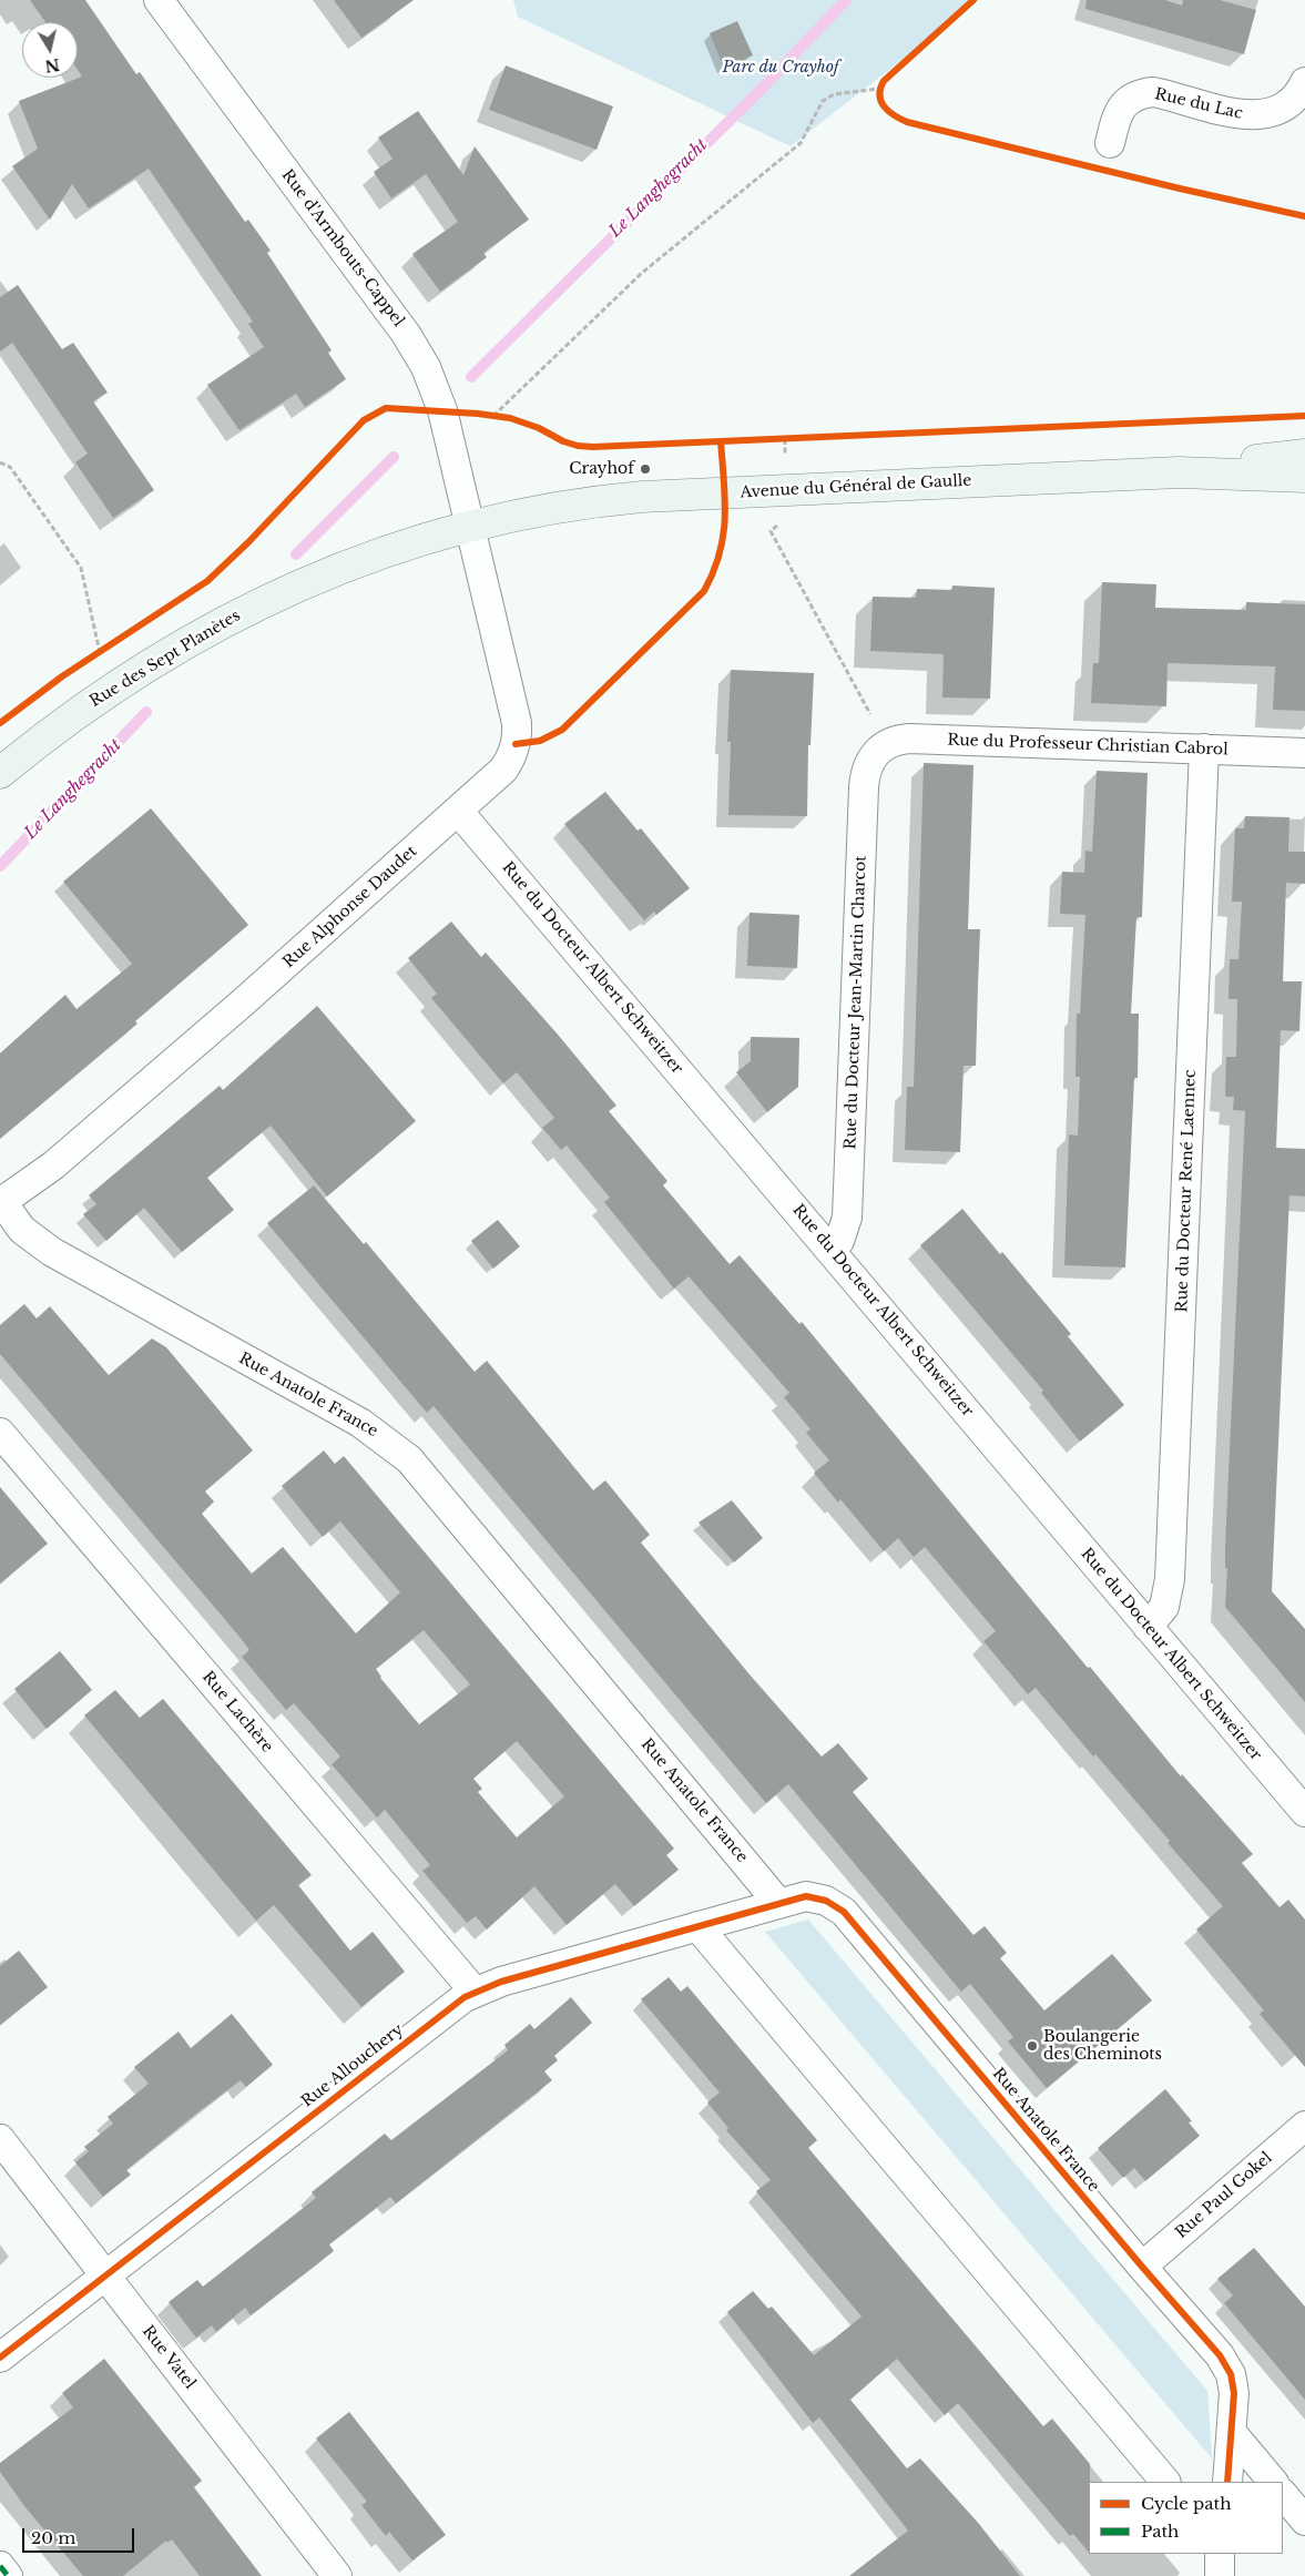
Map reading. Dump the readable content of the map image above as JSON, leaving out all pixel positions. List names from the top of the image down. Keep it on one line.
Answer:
{"streets":{"street":["Rue du Lac","Rue d'Armbouts-Cappel","Avenue du Général de Gaulle","Rue des Sept Planètes","Rue du Professeur Christian Cabrol","Rue Alphonse Daudet","Rue du Docteur Albert Schweitzer","Rue du Docteur Jean-Martin Charcot","Rue du Docteur René Laennec","Rue Anatole France","Rue Lachère","Rue Allouchery","Rue Paul Gokel","Rue Vatel"]},"crossings":[["Rue d'Armbouts-Cappel","Avenue du Général de Gaulle"],["Rue d'Armbouts-Cappel","Rue des Sept Planètes"],["Rue d'Armbouts-Cappel","Rue Alphonse Daudet"],["Avenue du Général de Gaulle","Rue des Sept Planètes"],["Avenue du Général de Gaulle","Rue Alphonse Daudet"],["Rue des Sept Planètes","Rue Alphonse Daudet"],["Rue du Professeur Christian Cabrol","Rue du Docteur Jean-Martin Charcot"],["Rue du Professeur Christian Cabrol","Rue du Docteur René Laennec"],["Rue Alphonse Daudet","Rue du Docteur Albert Schweitzer"],["Rue Alphonse Daudet","Rue Anatole France"],["Rue du Docteur Albert Schweitzer","Rue du Docteur Jean-Martin Charcot"],["Rue du Docteur Albert Schweitzer","Rue du Docteur René Laennec"],["Rue Anatole France","Rue Allouchery"],["Rue Anatole France","Rue Paul Gokel"],["Rue Lachère","Rue Allouchery"],["Rue Allouchery","Rue Vatel"]],"water":["Le Langhegracht"],"parks":["Parc du Crayhof"],"places":["Crayhof","Boulangerie des Cheminots"],"legend":["Cycle path","Path"],"scale_bar":"20 m","north":"bottom"}
